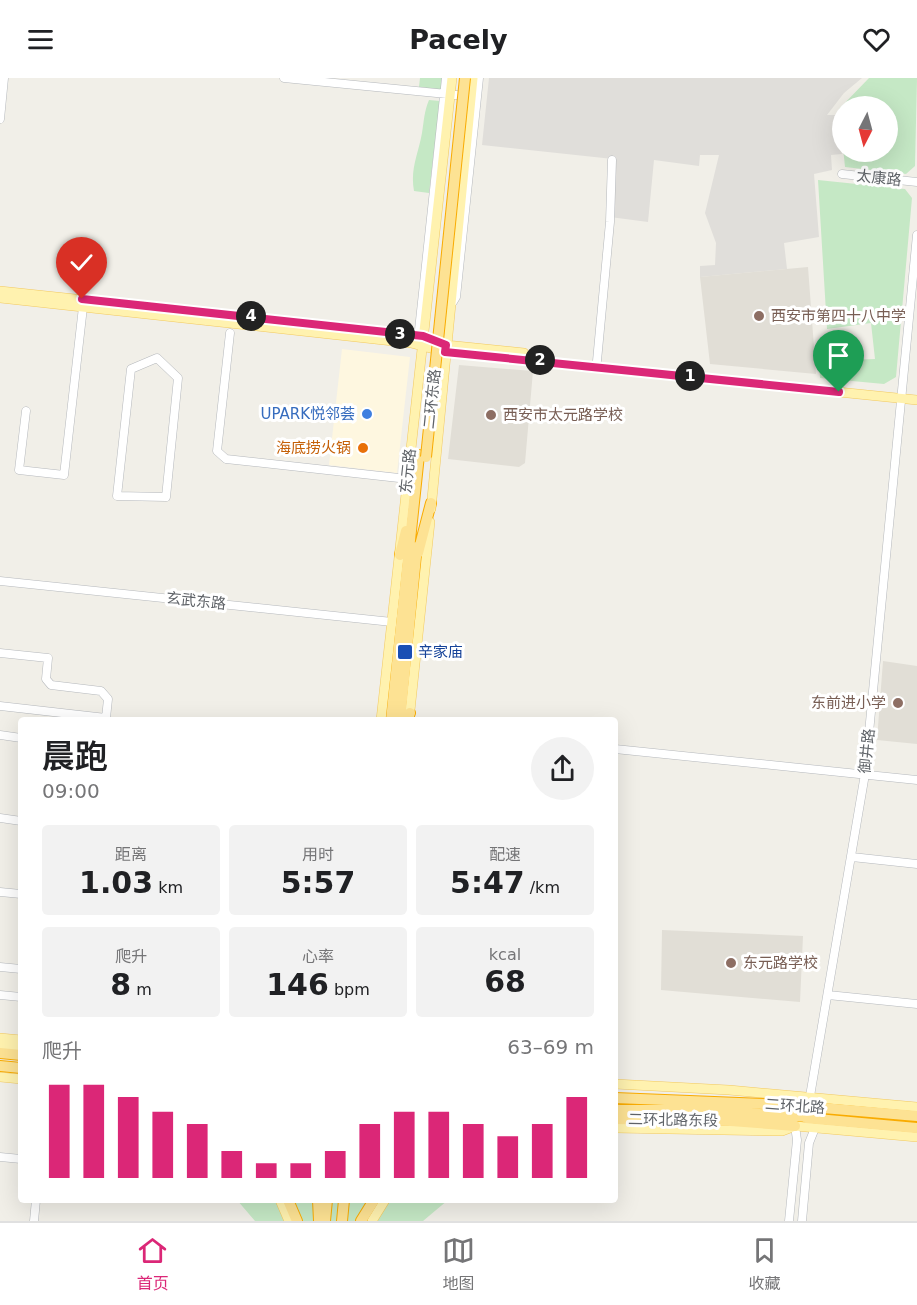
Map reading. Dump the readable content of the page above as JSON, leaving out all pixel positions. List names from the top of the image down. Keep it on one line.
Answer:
{"streets":{"highway":["二环东路","二环北路","二环北路东段"],"main road":["东元路"],"street":["太康路","玄武东路","御井路"]},"crossings":[["东元路","玄武东路"],["御井路","二环北路"],["二环北路","二环北路东段"]],"places":{"other":["西安市第四十八中学","UPARK悦邻荟","西安市太元路学校","海底捞火锅","东前进小学","东元路学校"],"transit":["辛家庙"]},"north":"bottom","page":{"header":"Pacely","pins":["4","3","2","1"],"heading":["晨跑","09:00"],"stats":[["距离","1.03 km"],["用时","5:57"],["配速","5:47 /km"],["爬升","8 m"],["心率","146 bpm"],["kcal","68"]],"chart":["爬升","63–69 m"],"tabs":["首页","地图","收藏"]}}
